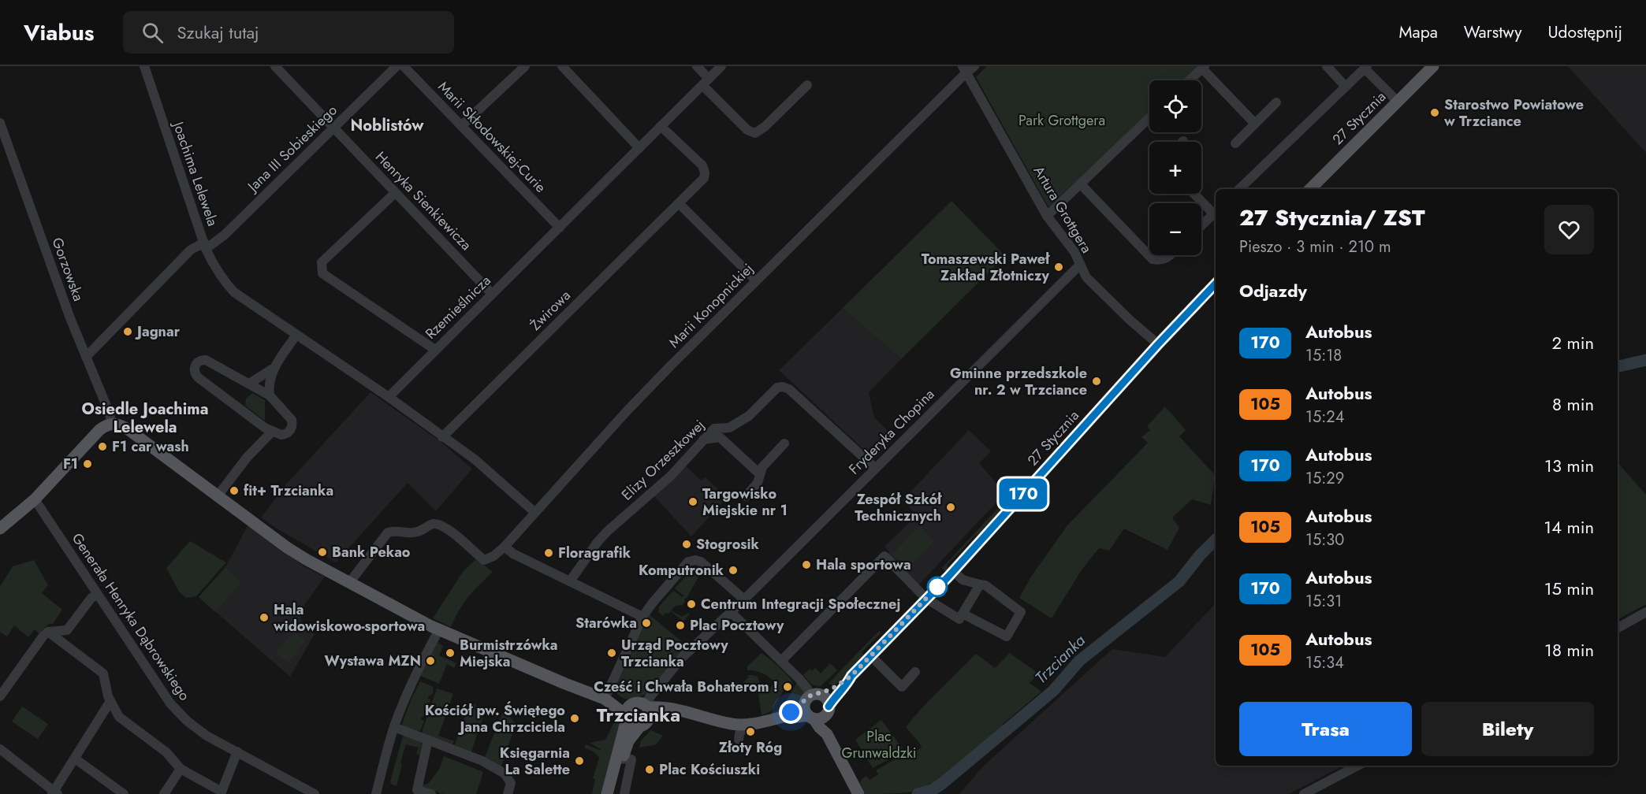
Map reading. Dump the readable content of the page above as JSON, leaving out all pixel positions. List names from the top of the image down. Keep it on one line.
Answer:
{"streets":{"main road":["27 Stycznia"],"street":["Marii Skłodowskiej-Curie","Jana III Sobieskiego","Joachima Lelewela","Henryka Sienkiewicza","Artura Grottgera","Gorzowska","Marii Konopnickiej","Rzemieślnicza","Żwirowa","Fryderyka Chopina","Elizy Orzeszkowej","Generała Henryka Dąbrowskiego"]},"crossings":[["27 Stycznia","Artura Grottgera"],["Marii Skłodowskiej-Curie","Rzemieślnicza"],["Jana III Sobieskiego","Joachima Lelewela"],["Jana III Sobieskiego","Henryka Sienkiewicza"],["Joachima Lelewela","Gorzowska"],["Henryka Sienkiewicza","Rzemieślnicza"],["Artura Grottgera","Marii Konopnickiej"],["Artura Grottgera","Fryderyka Chopina"],["Rzemieślnicza","Żwirowa"],["Fryderyka Chopina","Elizy Orzeszkowej"]],"districts":["Noblistów","Osiedle Joachima Lelewela","Trzcianka"],"water":["Trzcianka"],"parks":["Park Grottgera","Plac Grunwaldzki"],"places":["Starostwo Powiatowe w Trzciance","Tomaszewski Paweł Zakład Złotniczy","Jagnar","Gminne przedszkole nr. 2 w Trzciance","F1 car wash","F1","fit+ Trzcianka","Targowisko Miejskie nr 1","Zespół Szkół Technicznych","Stogrosik","Bank Pekao","Floragrafik","Hala sportowa","Komputronik","Centrum Integracji Społecznej","Hala widowiskowo-sportowa","Starówka","Plac Pocztowy","Burmistrzówka Miejska","Urząd Pocztowy Trzcianka","Wystawa MZN","Cześć i Chwała Bohaterom !","Kościół pw. Świętego Jana Chrzciciela","Złoty Róg","Księgarnia La Salette","Plac Kościuszki"],"lines":["bus line 170"],"page":{"header":"Viabus","search":"Szukaj tutaj","nav":["Mapa","Warstwy","Udostępnij"],"on_map":"170","map_buttons":["+","−"],"heading":[["27 Stycznia/ ZST","Pieszo · 3 min · 210 m"],"Odjazdy"],"list":[{"mark":"170","name":"Autobus","note":"15:18","value":"2 min"},{"mark":"105","name":"Autobus","note":"15:24","value":"8 min"},{"mark":"170","name":"Autobus","note":"15:29","value":"13 min"},{"mark":"105","name":"Autobus","note":"15:30","value":"14 min"},{"mark":"170","name":"Autobus","note":"15:31","value":"15 min"},{"mark":"105","name":"Autobus","note":"15:34","value":"18 min"}],"buttons":["Trasa","Bilety"]}}
